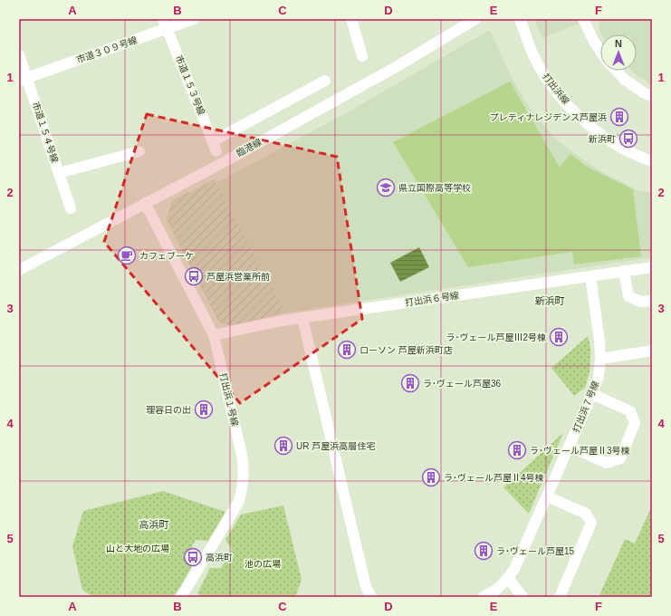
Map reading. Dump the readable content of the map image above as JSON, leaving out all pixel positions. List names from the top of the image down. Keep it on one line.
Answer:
{"streets":{"street":["市道３０９号線","市道１５３号線","打出浜線","市道１５４号線","臨港線","打出浜６号線","打出浜１号線","打出浜７号線"]},"crossings":[["市道３０９号線","市道１５３号線"],["市道３０９号線","市道１５４号線"],["臨港線","打出浜１号線"],["打出浜６号線","打出浜１号線"],["打出浜６号線","打出浜７号線"]],"districts":["新浜町","高浜町"],"parks":["山と大地の広場","池の広場"],"places":{"building":["プレティナレジデンス芦屋浜","ラ･ヴェール芦屋Ⅲ2号棟","ローソン 芦屋新浜町店","ラ･ヴェール芦屋36","理容日の出","UR 芦屋浜高層住宅","ラ･ヴェール芦屋Ⅱ3号棟","ラ･ヴェール芦屋Ⅱ4号棟","ラ･ヴェール芦屋15"],"bus stop":["新浜町","芦屋浜営業所前","高浜町"],"school or university":["県立国際高等学校"],"cafe":["カフェブーケ"]},"north":"top","grid":{"columns":["A","B","C","D","E","F"],"rows":["1","2","3","4","5"]}}
